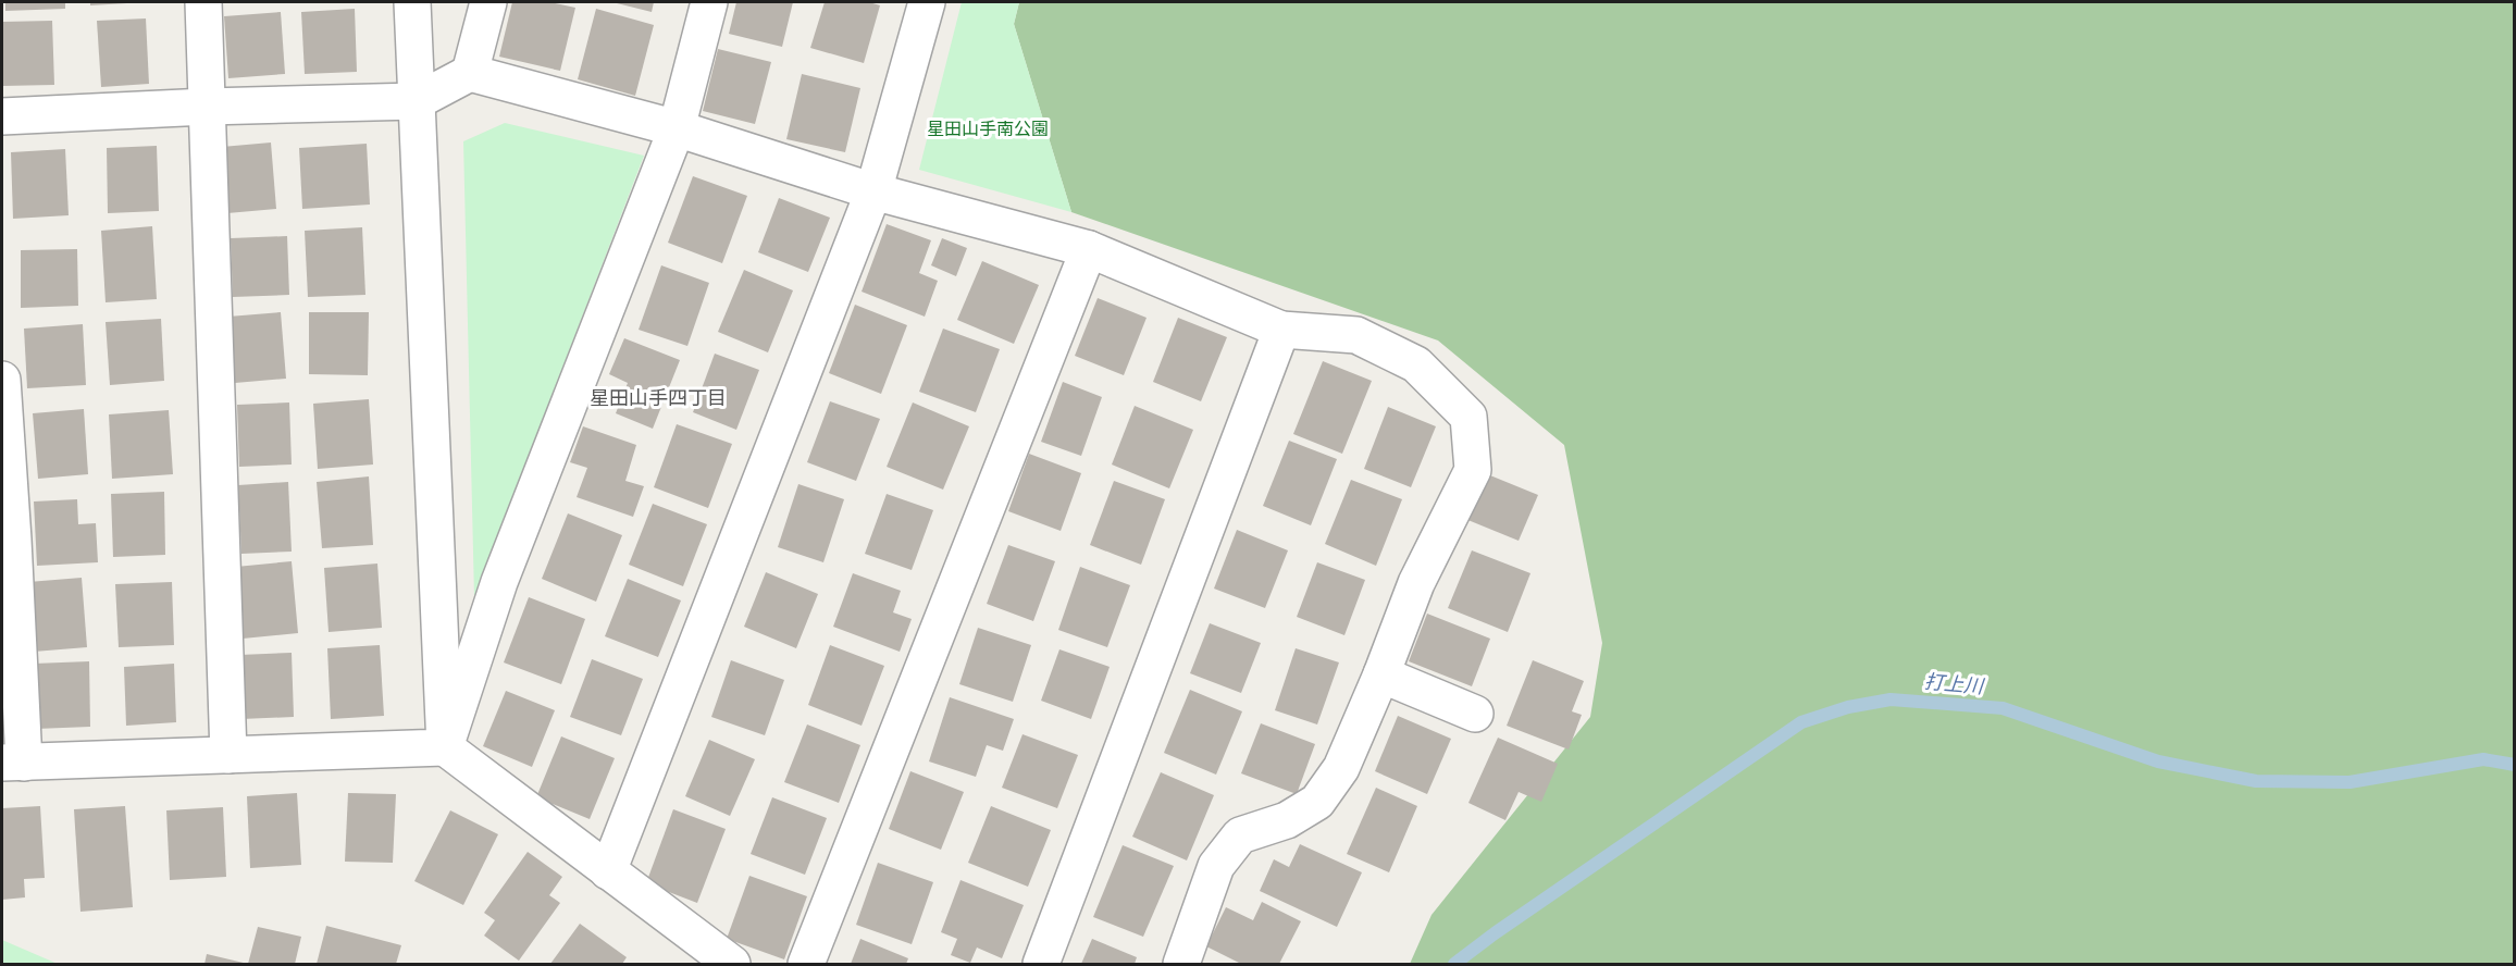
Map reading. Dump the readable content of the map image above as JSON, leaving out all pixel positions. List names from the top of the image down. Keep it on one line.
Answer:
{"districts":["星田山手四丁目"],"water":["打上川"],"parks":["星田山手南公園"]}
